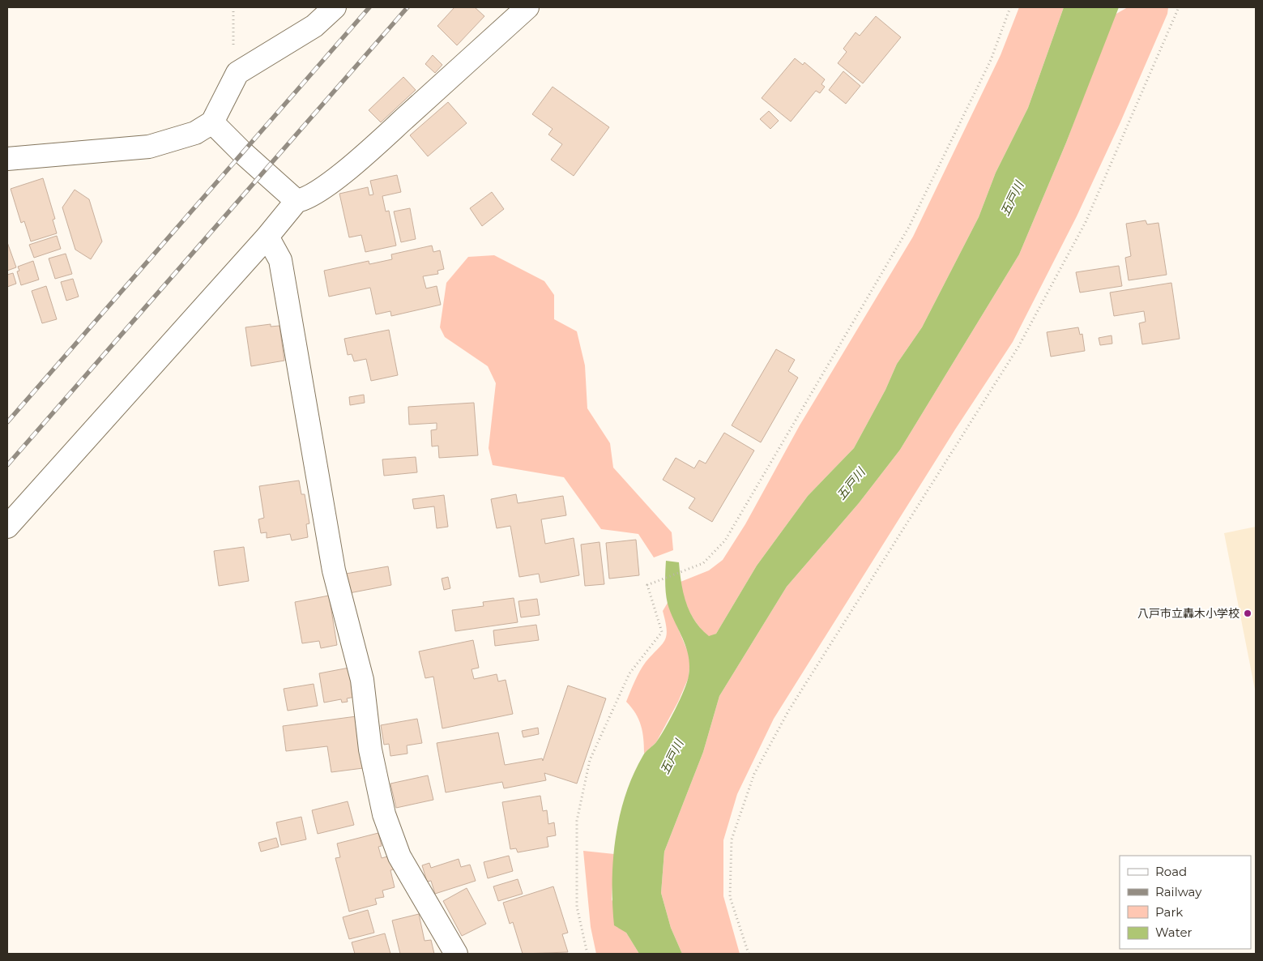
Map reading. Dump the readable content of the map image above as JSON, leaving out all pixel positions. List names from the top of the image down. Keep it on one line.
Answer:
{"water":["五戸川"],"places":["八戸市立轟木小学校"],"legend":["Road","Railway","Park","Water"]}
